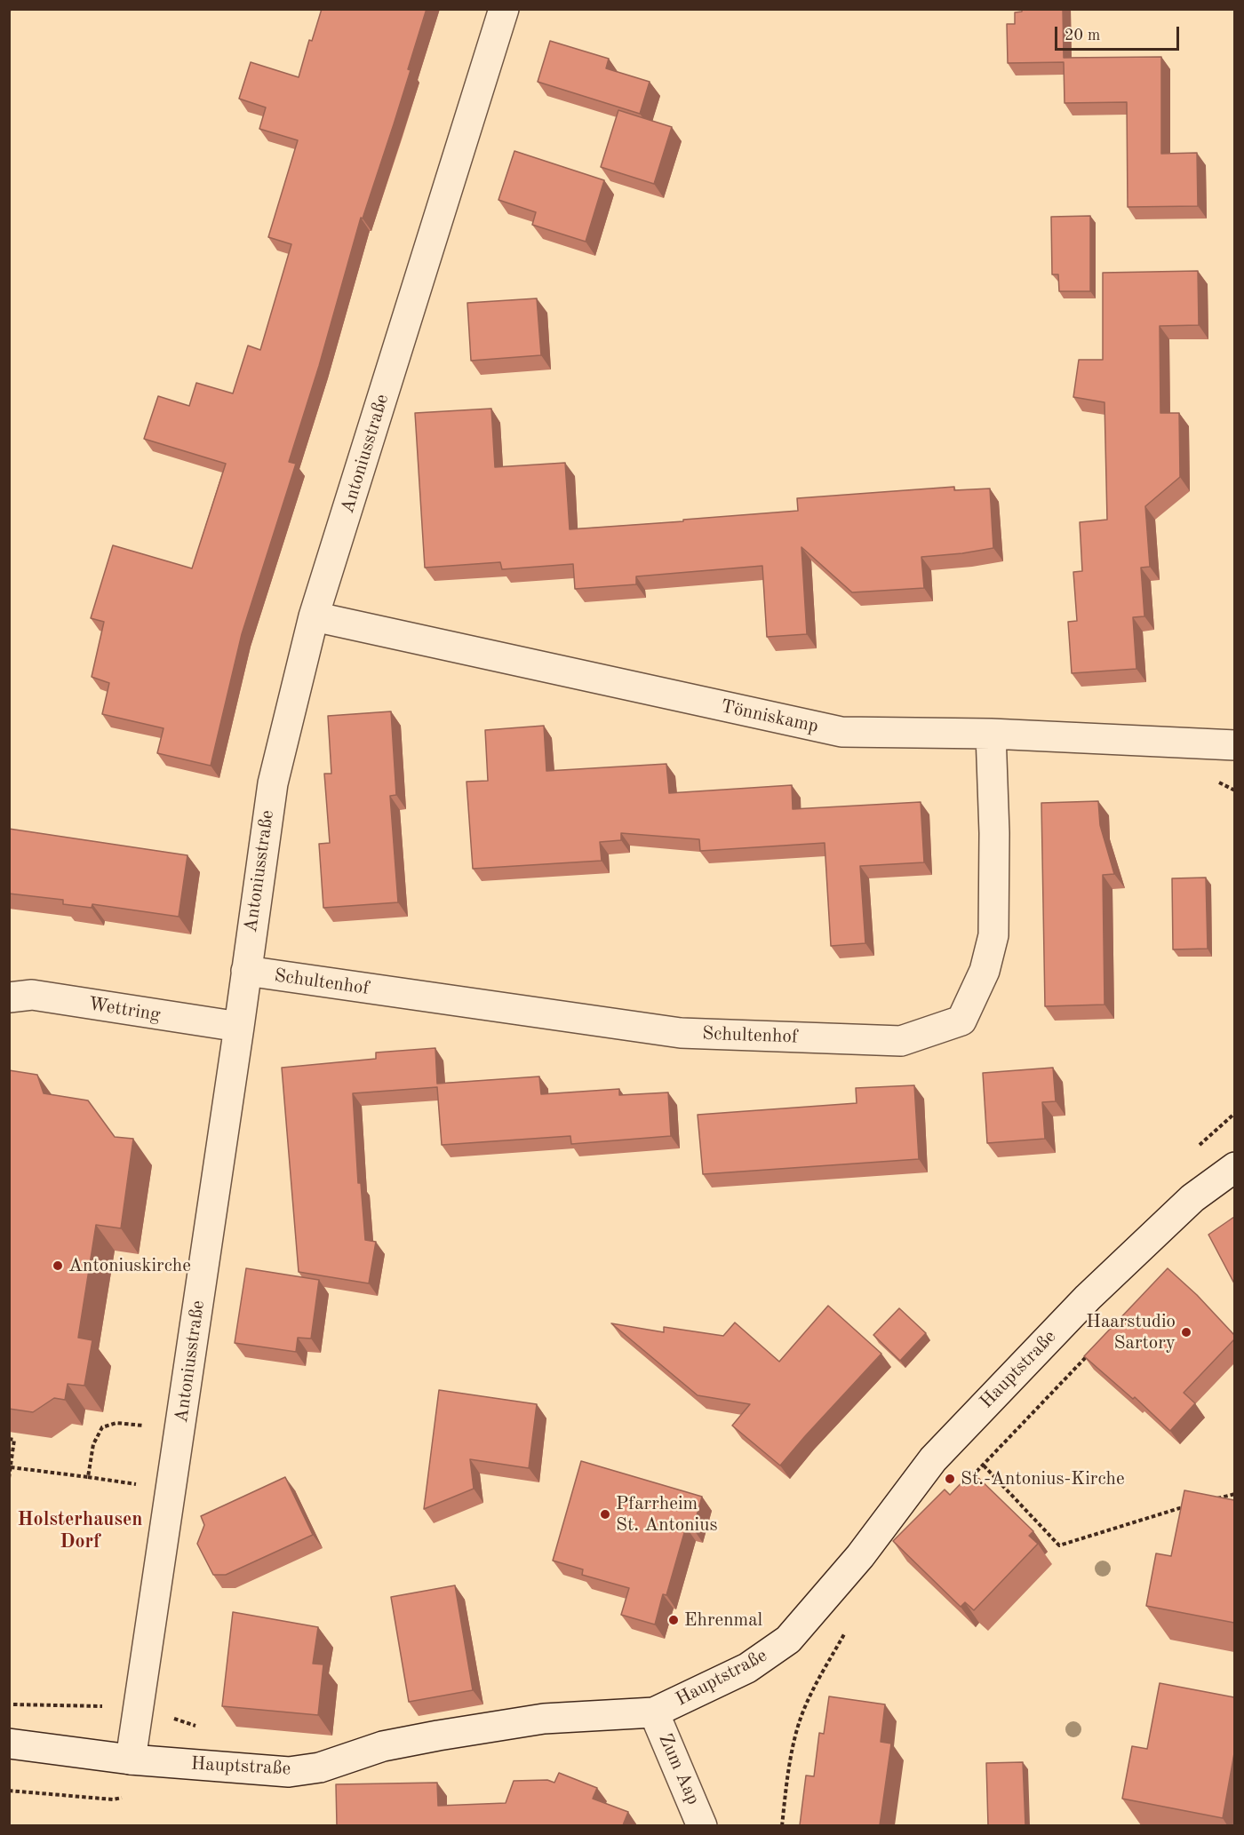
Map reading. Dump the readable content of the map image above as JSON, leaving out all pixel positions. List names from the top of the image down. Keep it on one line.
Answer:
{"streets":{"street":["Antoniusstraße","Tönniskamp","Schultenhof","Wettring","Hauptstraße","Zum Aap"]},"crossings":[["Antoniusstraße","Tönniskamp"],["Antoniusstraße","Schultenhof"],["Antoniusstraße","Wettring"],["Antoniusstraße","Hauptstraße"],["Tönniskamp","Schultenhof"],["Hauptstraße","Zum Aap"]],"districts":["Holsterhausen Dorf"],"places":["Antoniuskirche","Haarstudio Sartory","St.-Antonius-Kirche","Pfarrheim St. Antonius","Ehrenmal"],"scale_bar":"20 m"}
